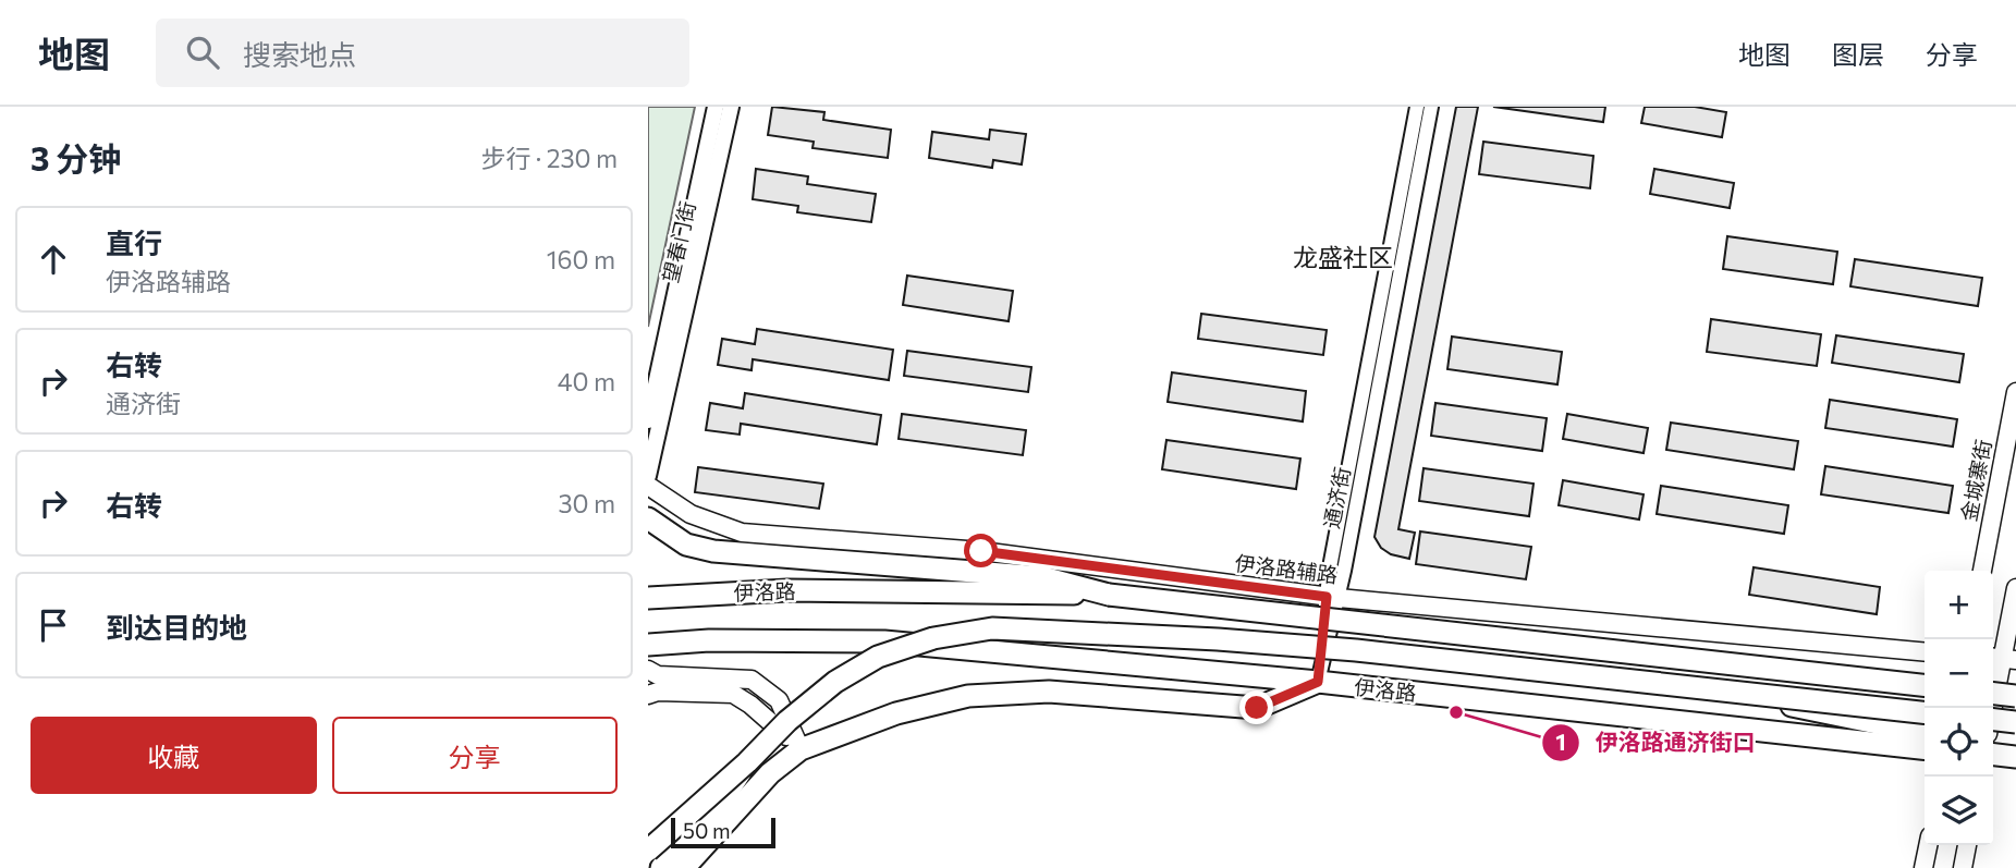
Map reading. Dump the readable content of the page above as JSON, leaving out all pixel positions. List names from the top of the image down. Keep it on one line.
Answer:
{"streets":{"main road":["金城寨街","伊洛路辅路","伊洛路"],"street":["望春门街","通济街"]},"crossings":[["通济街","伊洛路辅路"],["通济街","伊洛路"]],"districts":["龙盛社区"],"places":["伊洛路通济街口"],"scale_bar":"50 m","page":{"header":"地图","search":"搜索地点","nav":["地图","图层","分享"],"heading":["3 分钟","步行 · 230 m"],"list":[["直行","伊洛路辅路","160 m"],["右转","通济街","40 m"],["右转","30 m"],"到达目的地"],"map_buttons":["+","−"],"buttons":["收藏","分享"],"scale":"50 m"}}
